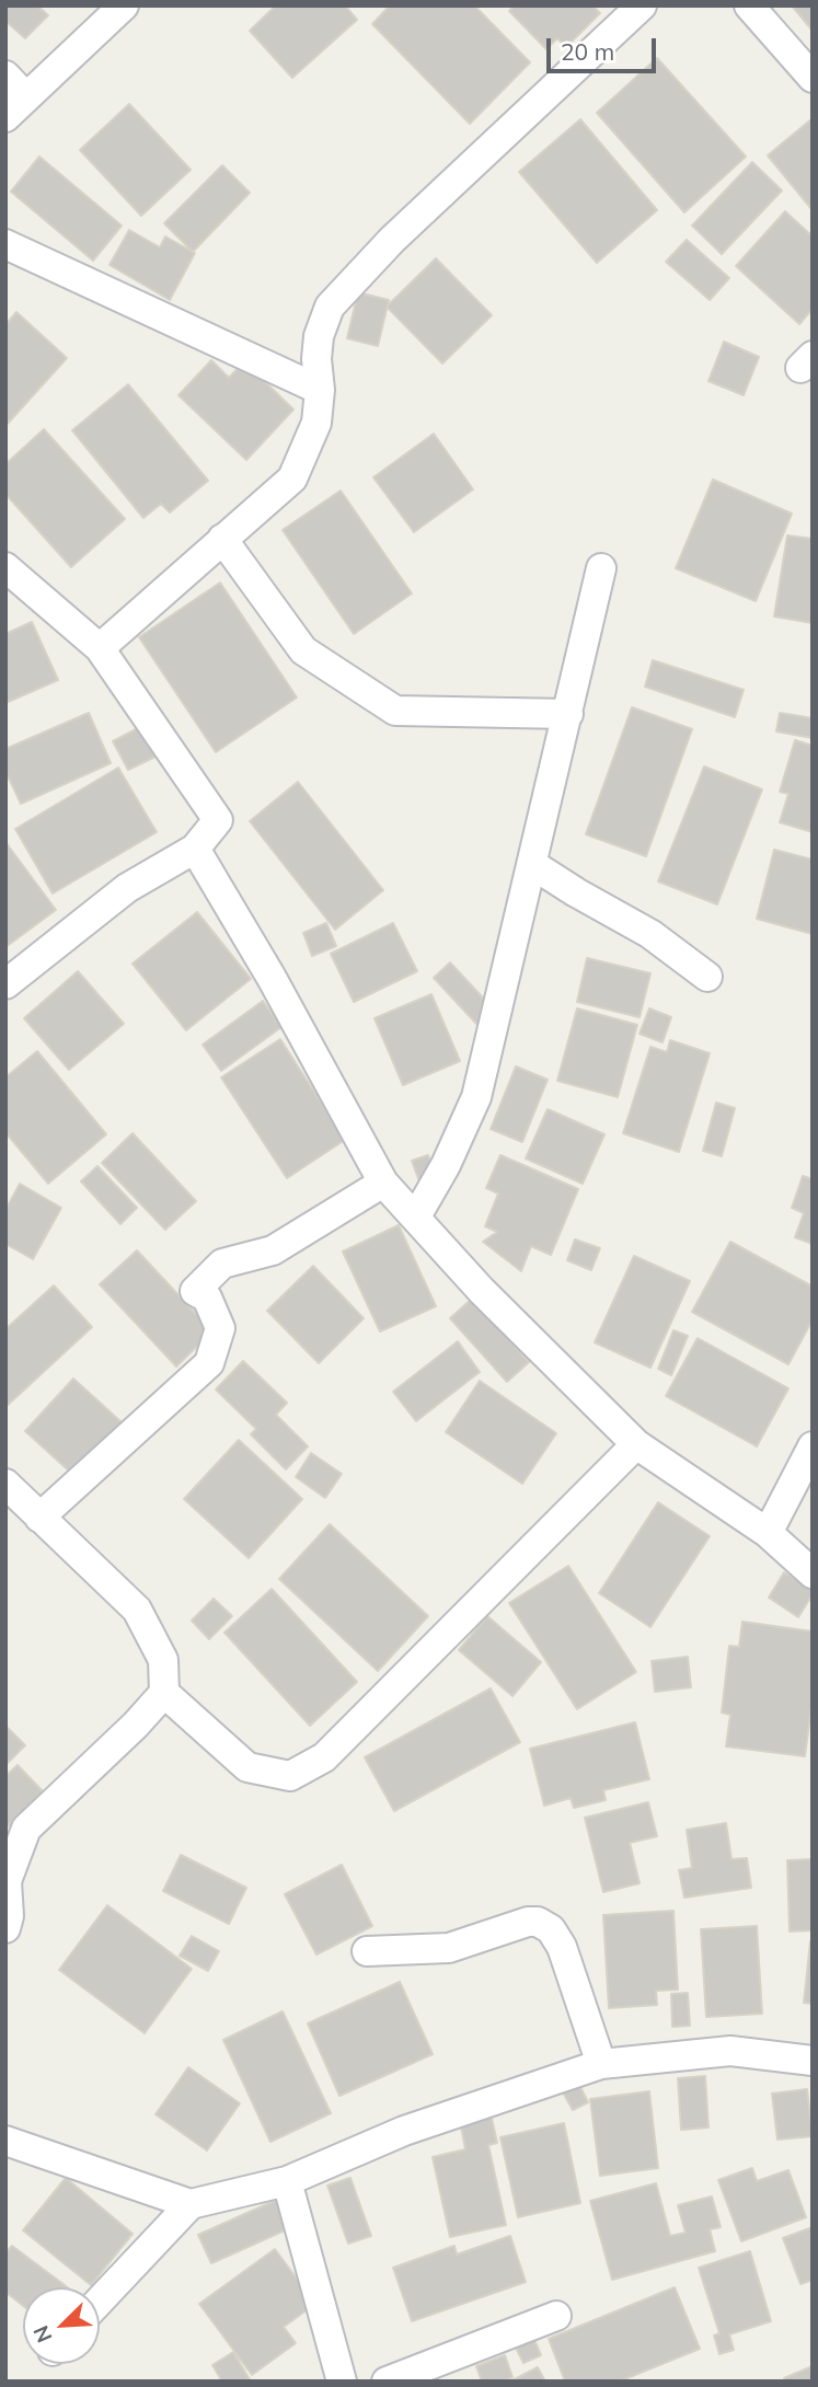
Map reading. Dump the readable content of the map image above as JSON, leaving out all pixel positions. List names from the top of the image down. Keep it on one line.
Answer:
{"scale_bar":"20 m","north":"bottom left"}
